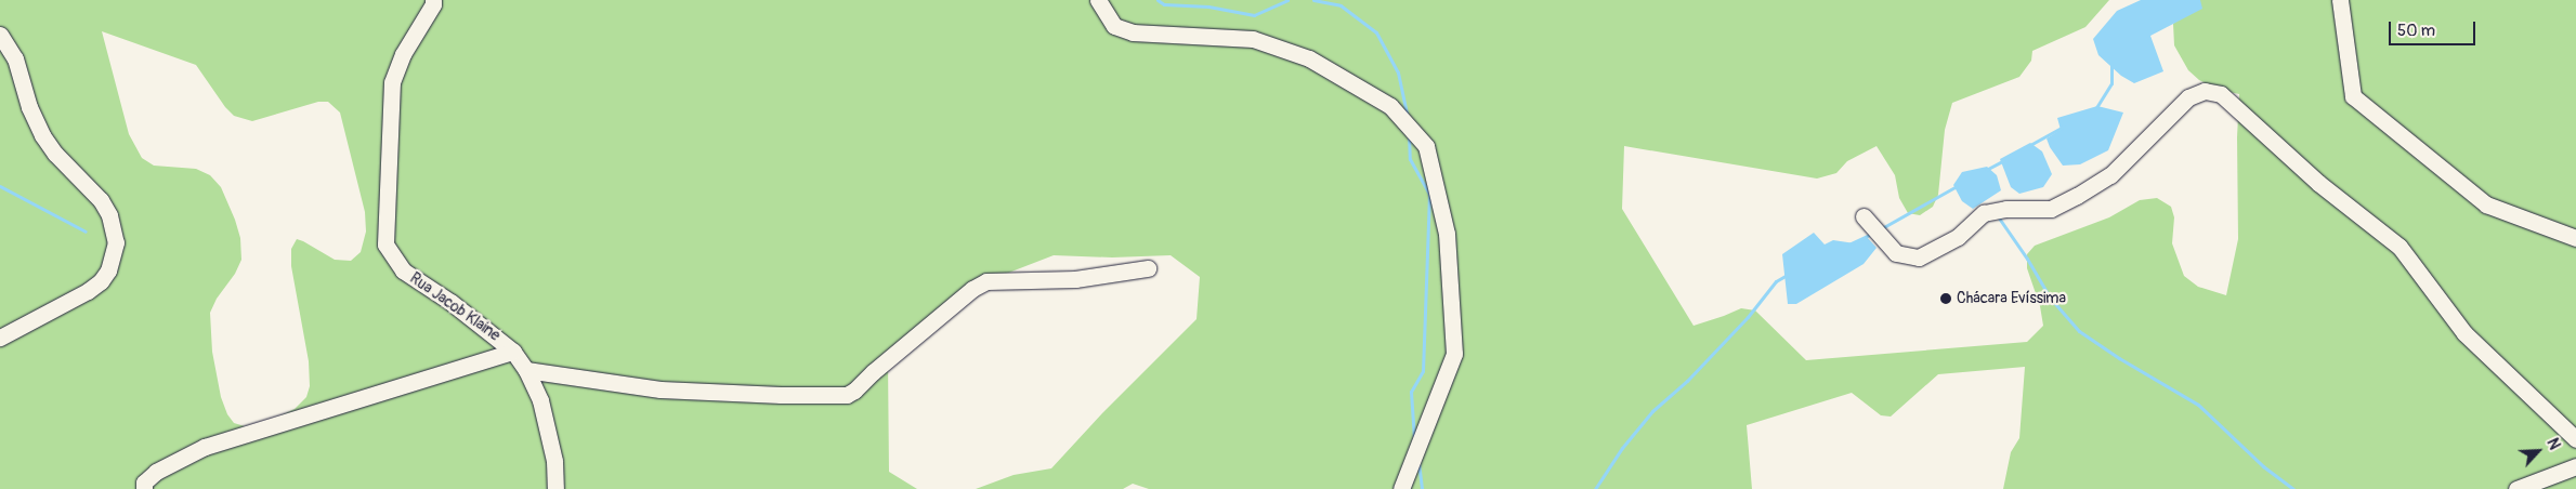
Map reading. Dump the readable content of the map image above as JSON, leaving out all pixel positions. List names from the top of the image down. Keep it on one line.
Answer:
{"streets":{"street":["Rua Jacob Klaine"]},"places":["Chácara Evíssima"],"scale_bar":"50 m","north":"top right"}
